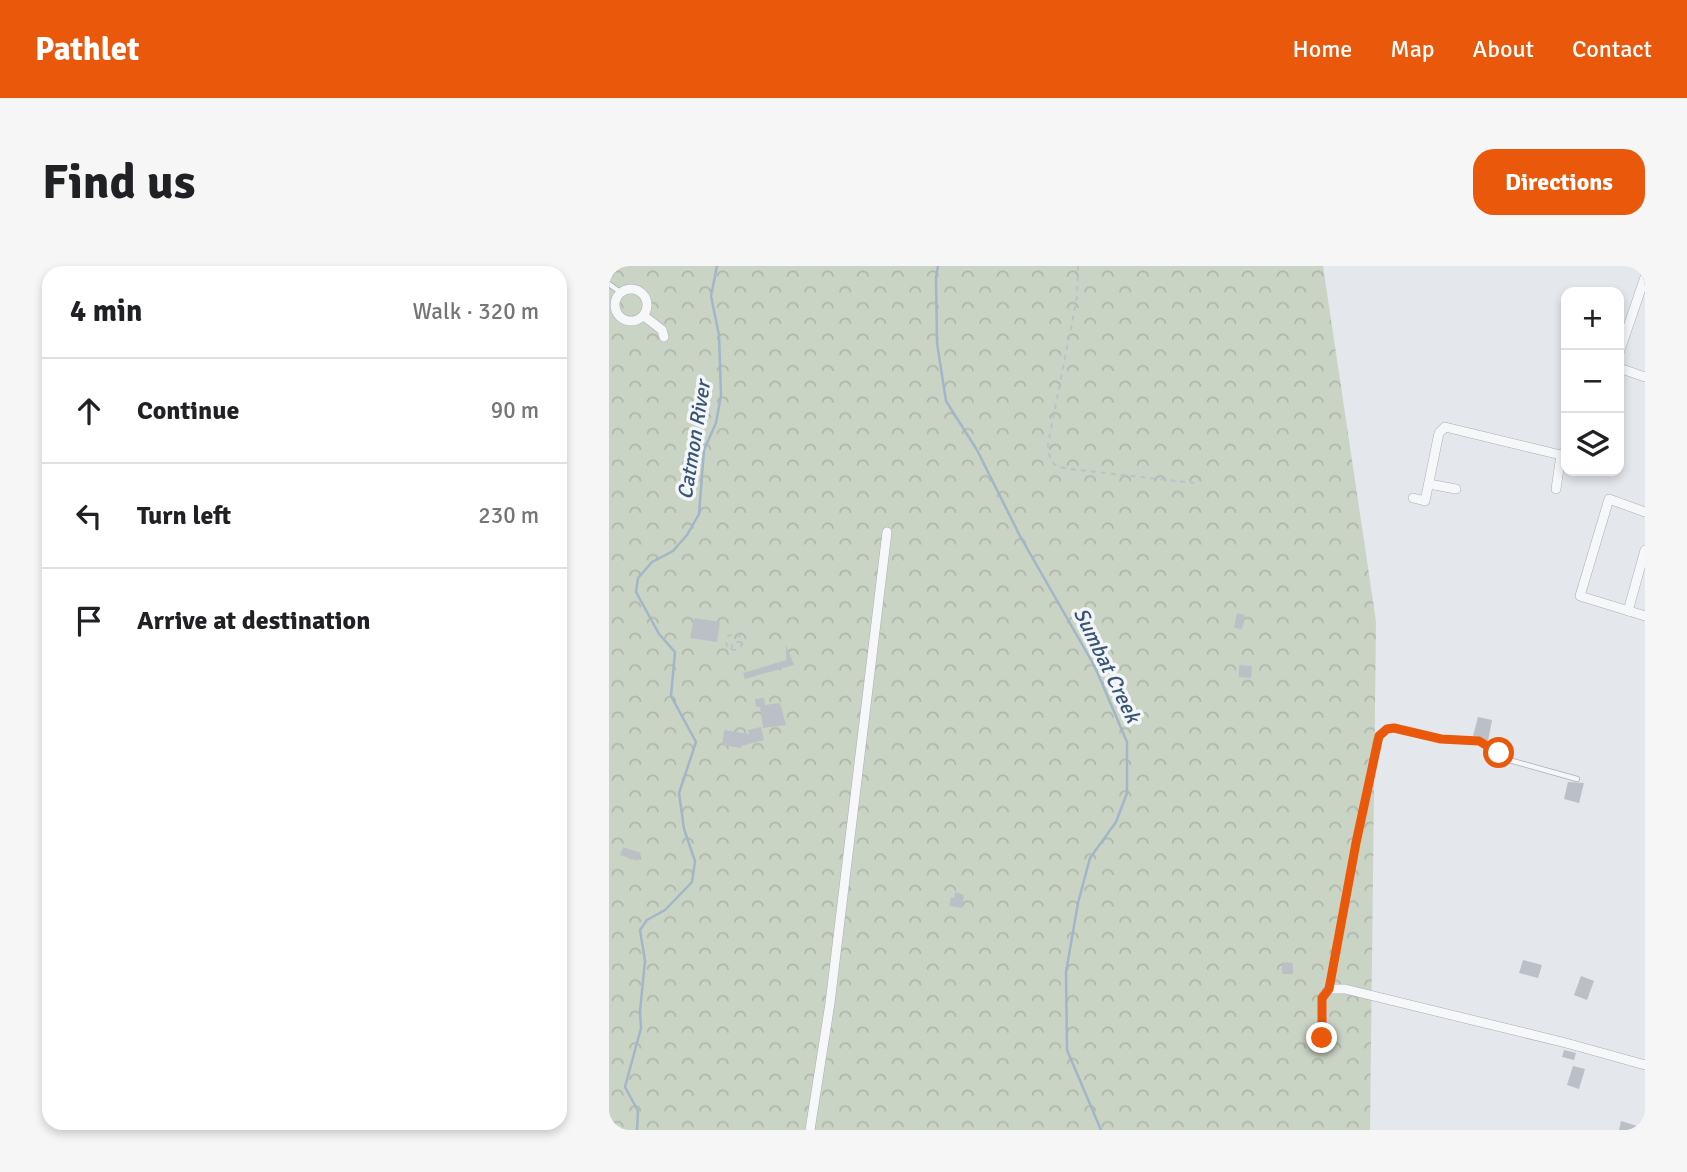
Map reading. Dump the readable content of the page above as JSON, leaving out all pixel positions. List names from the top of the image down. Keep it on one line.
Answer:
{"water":["Catmon River","Sumbat Creek"],"page":{"header":"Pathlet","nav":["Home","Map","About","Contact"],"buttons":"Directions","title":"Find us","heading":["4 min","Walk · 320 m"],"map_buttons":["+","−"],"list":[["Continue","90 m"],["Turn left","230 m"],"Arrive at destination"]}}
